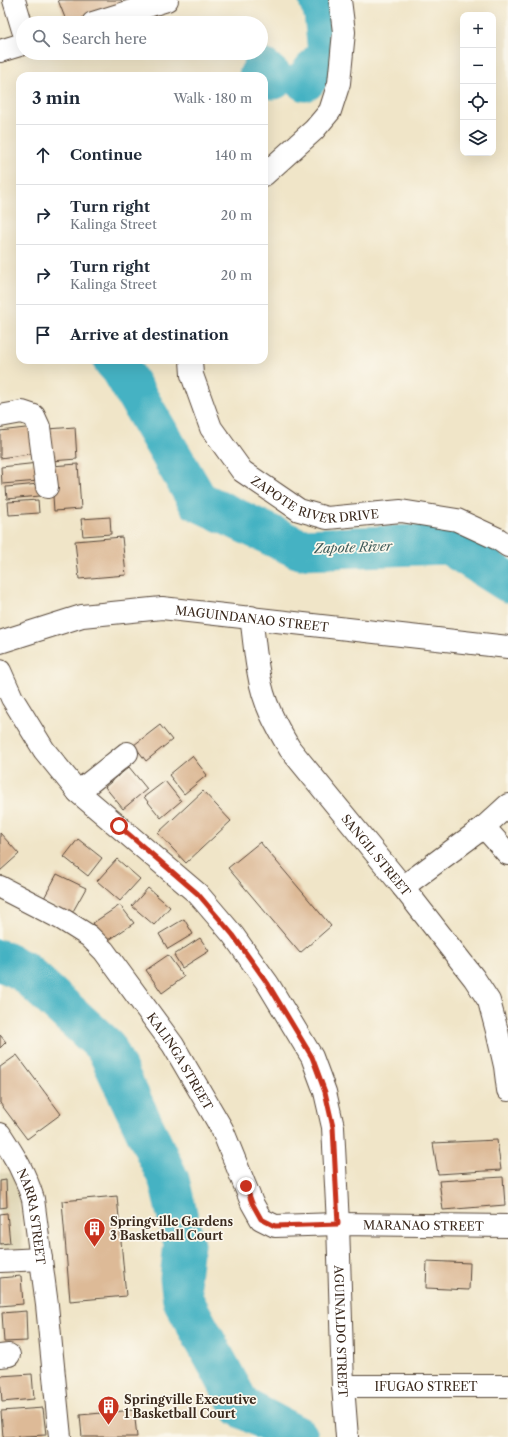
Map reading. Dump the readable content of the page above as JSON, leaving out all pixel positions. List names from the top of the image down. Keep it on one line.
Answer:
{"streets":{"street":["ZAPOTE RIVER DRIVE","MAGUINDANAO STREET","SANGIL STREET","KALINGA STREET","NARRA STREET","MARANAO STREET","AGUINALDO STREET","IFUGAO STREET"]},"crossings":[["MAGUINDANAO STREET","SANGIL STREET"],["KALINGA STREET","MARANAO STREET"],["KALINGA STREET","AGUINALDO STREET"],["MARANAO STREET","AGUINALDO STREET"],["AGUINALDO STREET","IFUGAO STREET"]],"water":["Zapote River"],"places":{"building":["Springville Gardens 3 Basketball Court","Springville Executive 1 Basketball Court"]},"page":{"map_buttons":["+","−"],"search":"Search here","heading":["3 min","Walk · 180 m"],"list":[["Continue","140 m"],["Turn right","Kalinga Street","20 m"],["Turn right","Kalinga Street","20 m"],"Arrive at destination"]}}
